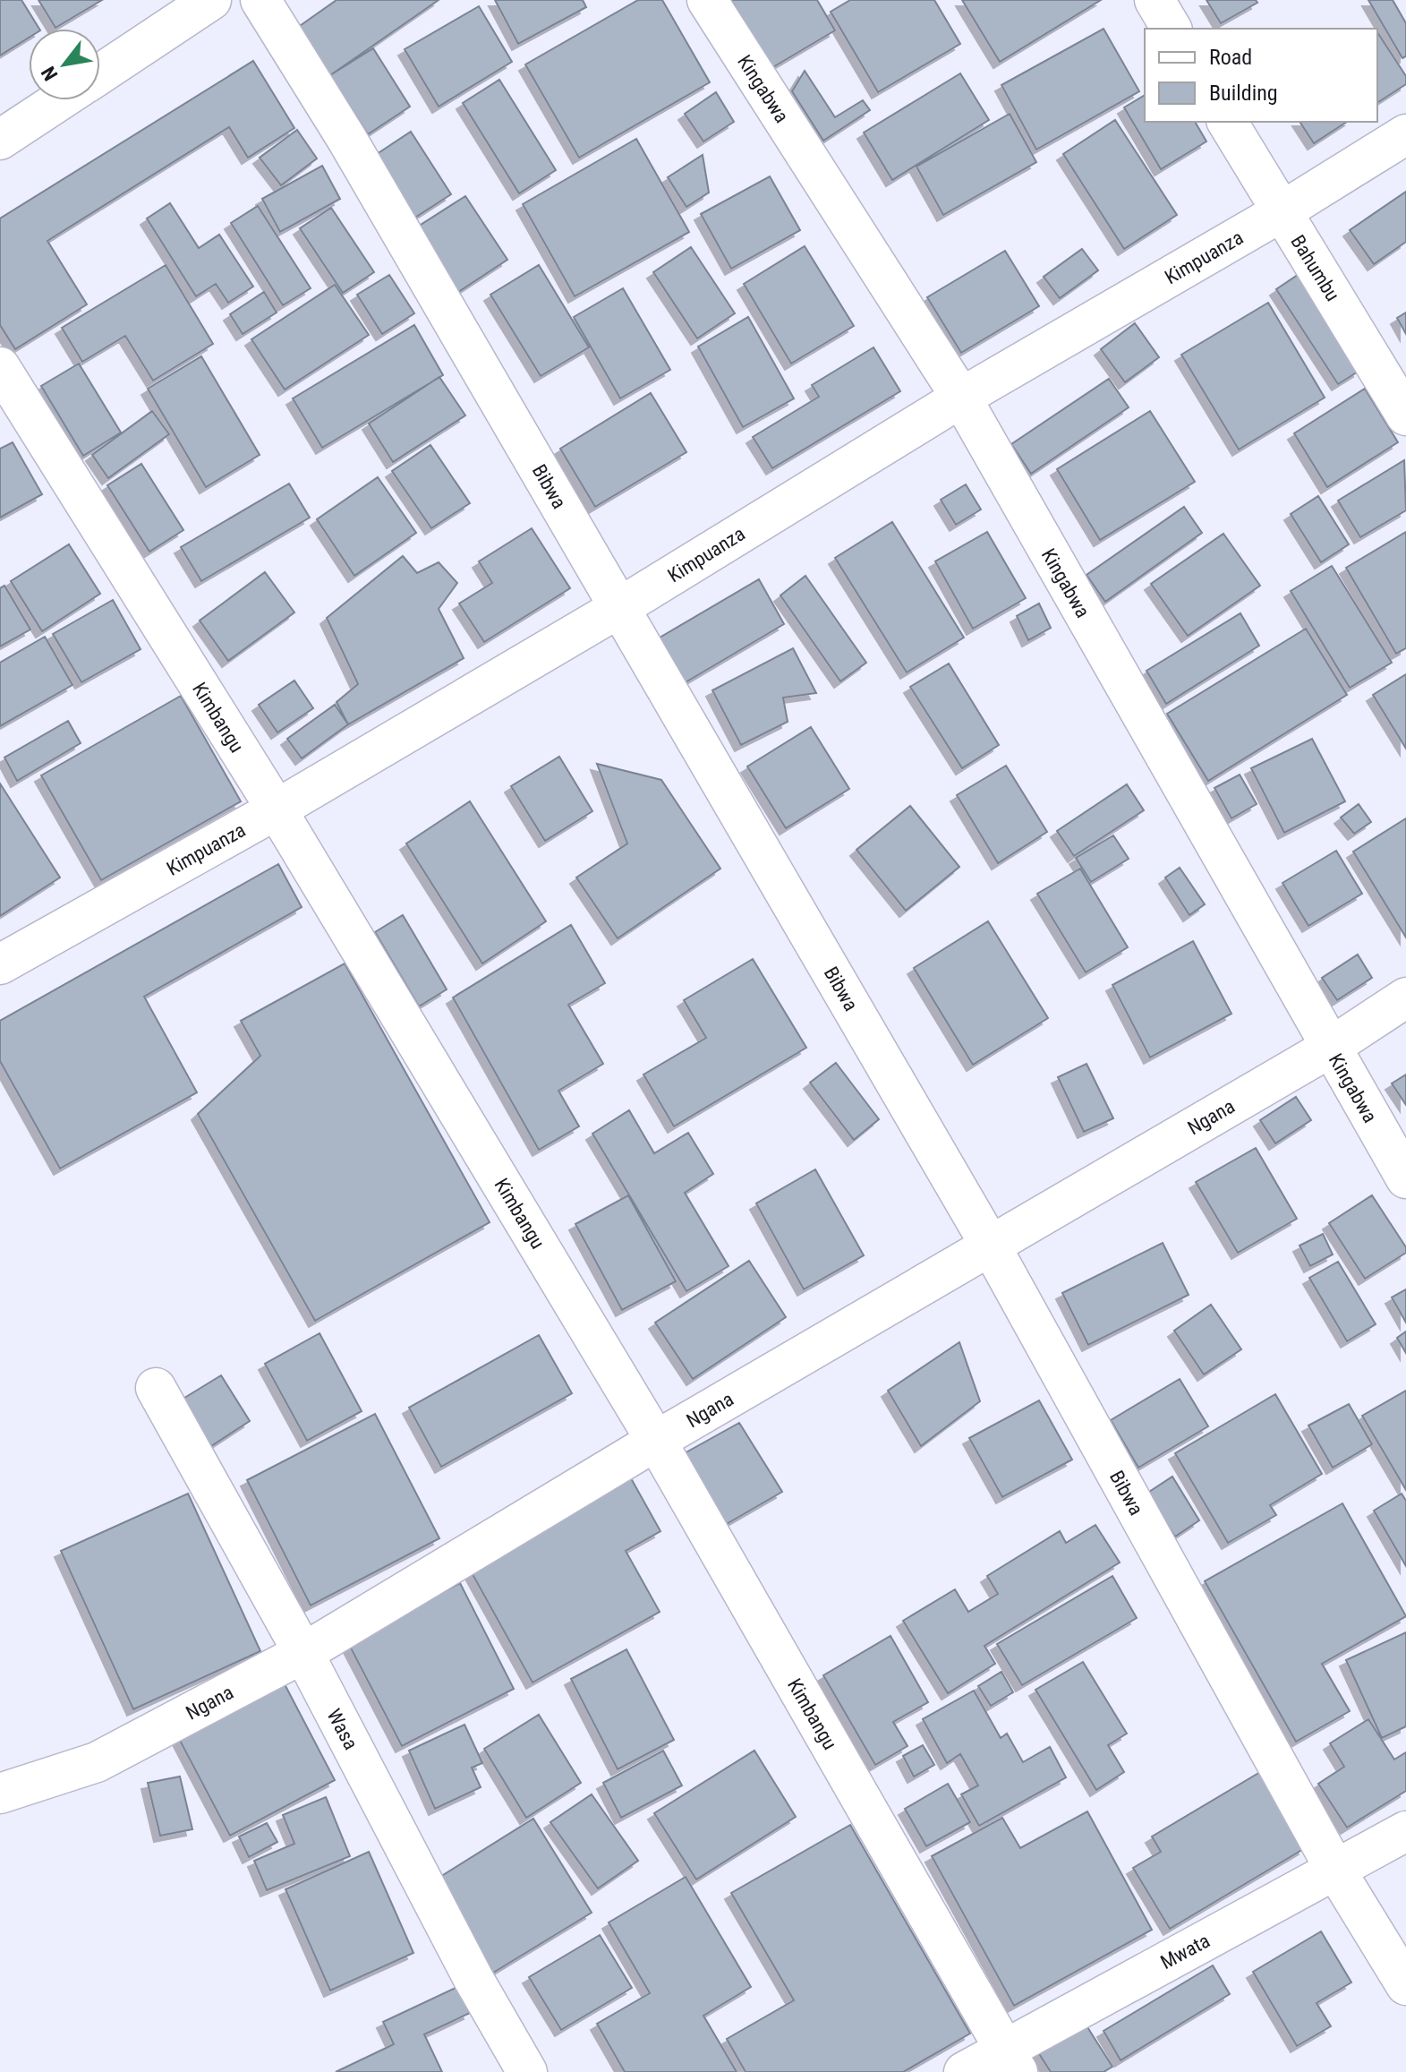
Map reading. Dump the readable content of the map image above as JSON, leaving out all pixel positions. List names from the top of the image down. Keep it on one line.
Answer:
{"streets":{"street":["Kingabwa","Kimpuanza","Bahumbu","Bibwa","Kimbangu","Ngana","Wasa","Mwata"]},"crossings":[["Kingabwa","Kimpuanza"],["Kingabwa","Ngana"],["Kimpuanza","Bahumbu"],["Kimpuanza","Bibwa"],["Kimpuanza","Kimbangu"],["Bibwa","Ngana"],["Bibwa","Mwata"],["Kimbangu","Ngana"],["Kimbangu","Mwata"],["Ngana","Wasa"]],"legend":["Road","Building"],"north":"bottom left"}
